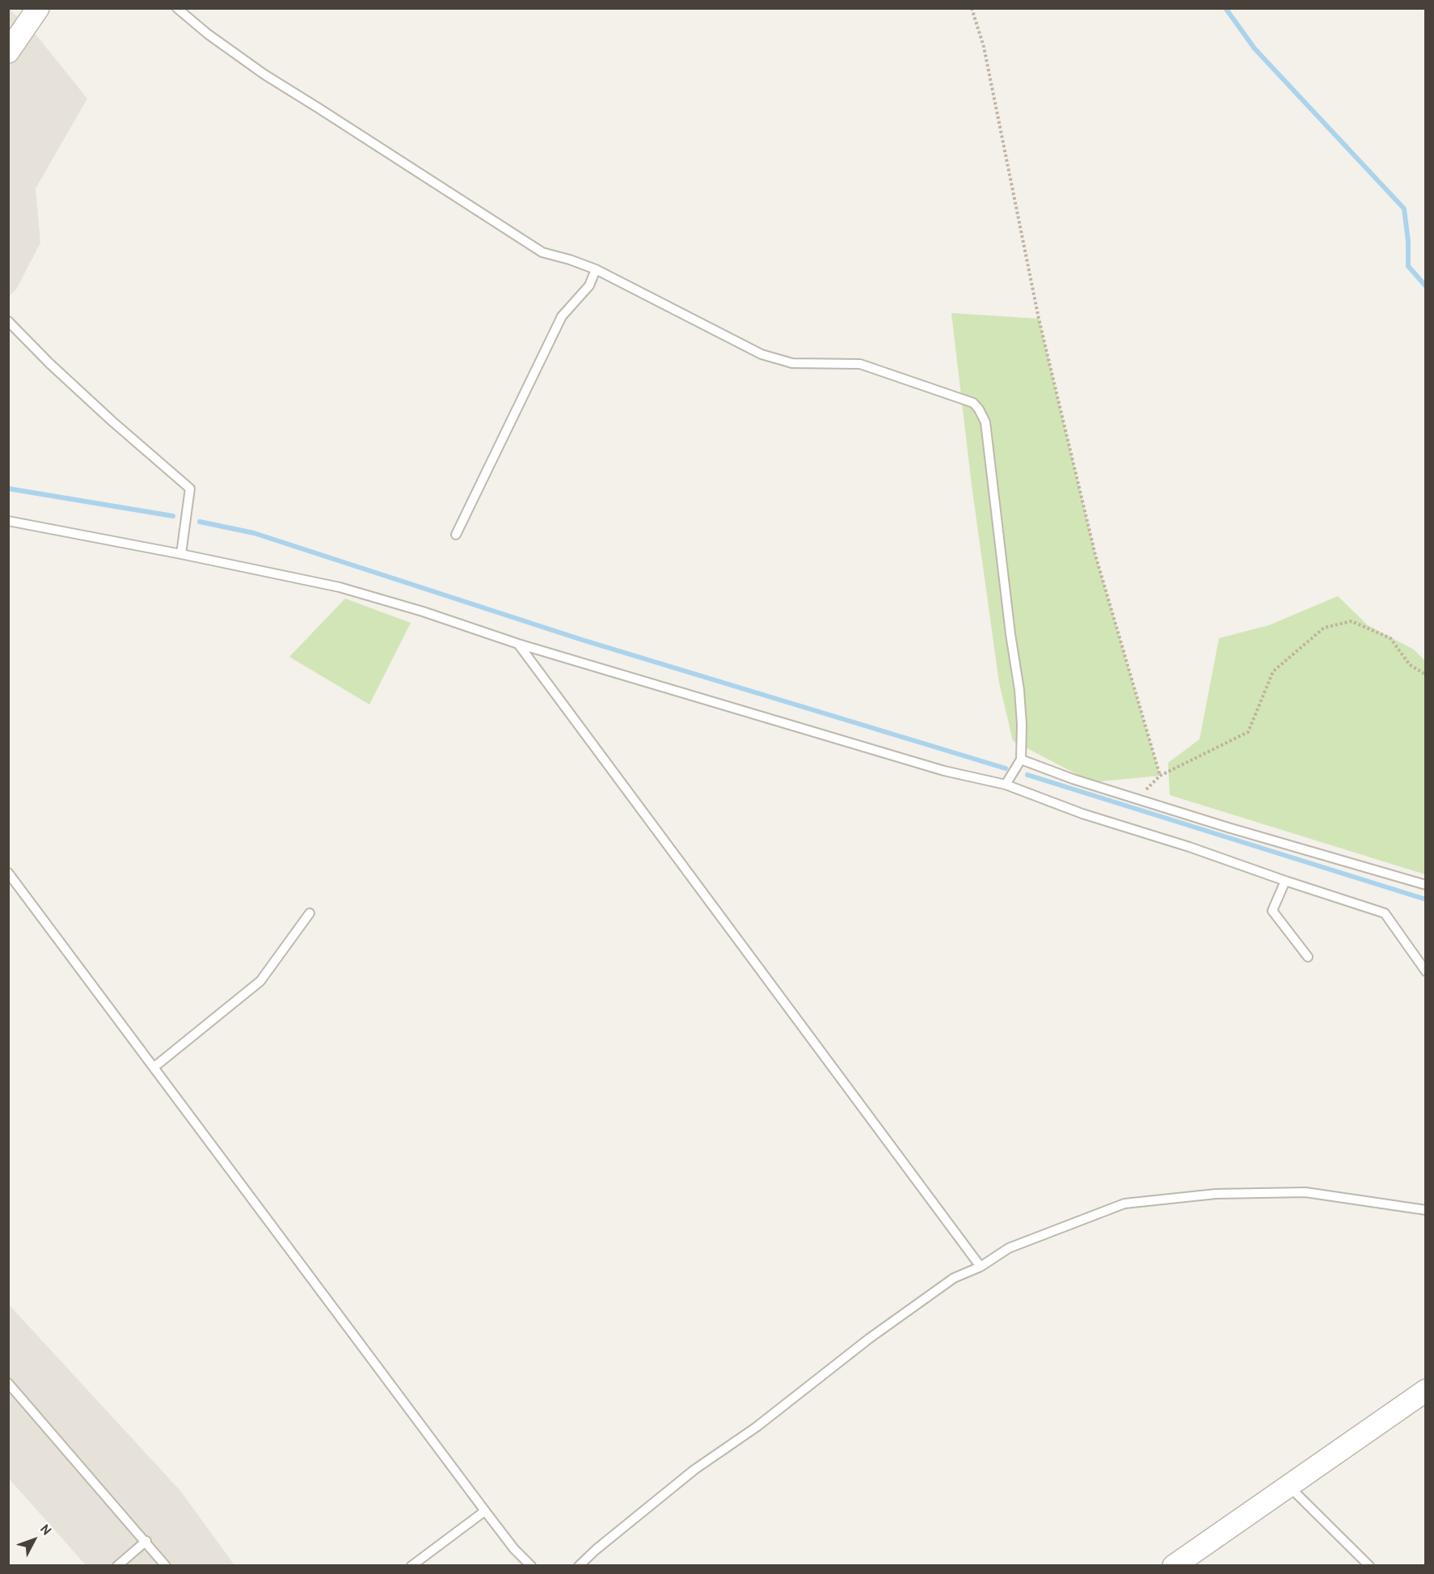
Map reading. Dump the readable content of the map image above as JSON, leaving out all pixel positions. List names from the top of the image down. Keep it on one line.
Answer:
{"north":"top right"}
